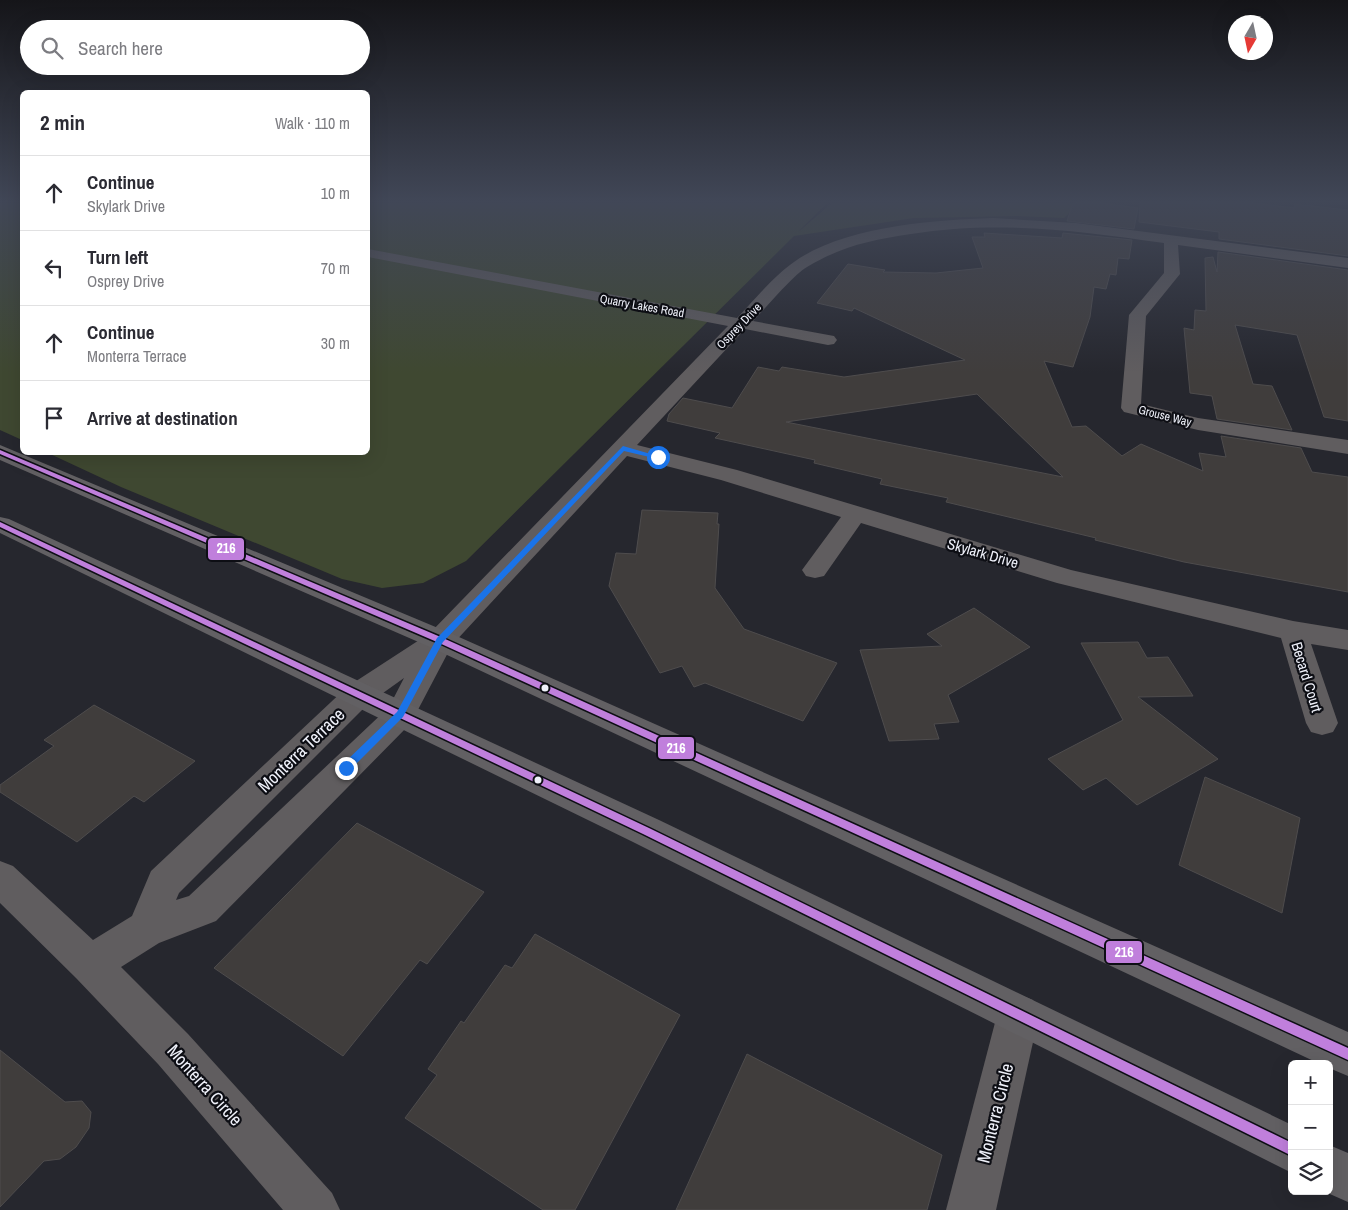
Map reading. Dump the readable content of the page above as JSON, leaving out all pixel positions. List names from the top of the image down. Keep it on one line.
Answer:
{"streets":{"street":["Quarry Lakes Road","Osprey Drive","Grouse Way","Skylark Drive","Becard Court","Monterra Terrace","Monterra Circle"]},"crossings":[["Quarry Lakes Road","Osprey Drive"],["Osprey Drive","Skylark Drive"],["Osprey Drive","Monterra Terrace"],["Skylark Drive","Becard Court"]],"lines":["transit line 216"],"north":"bottom","page":{"search":"Search here","heading":["2 min","Walk · 110 m"],"list":[["Continue","Skylark Drive","10 m"],["Turn left","Osprey Drive","70 m"],["Continue","Monterra Terrace","30 m"],"Arrive at destination"],"map_buttons":["+","−"]}}
